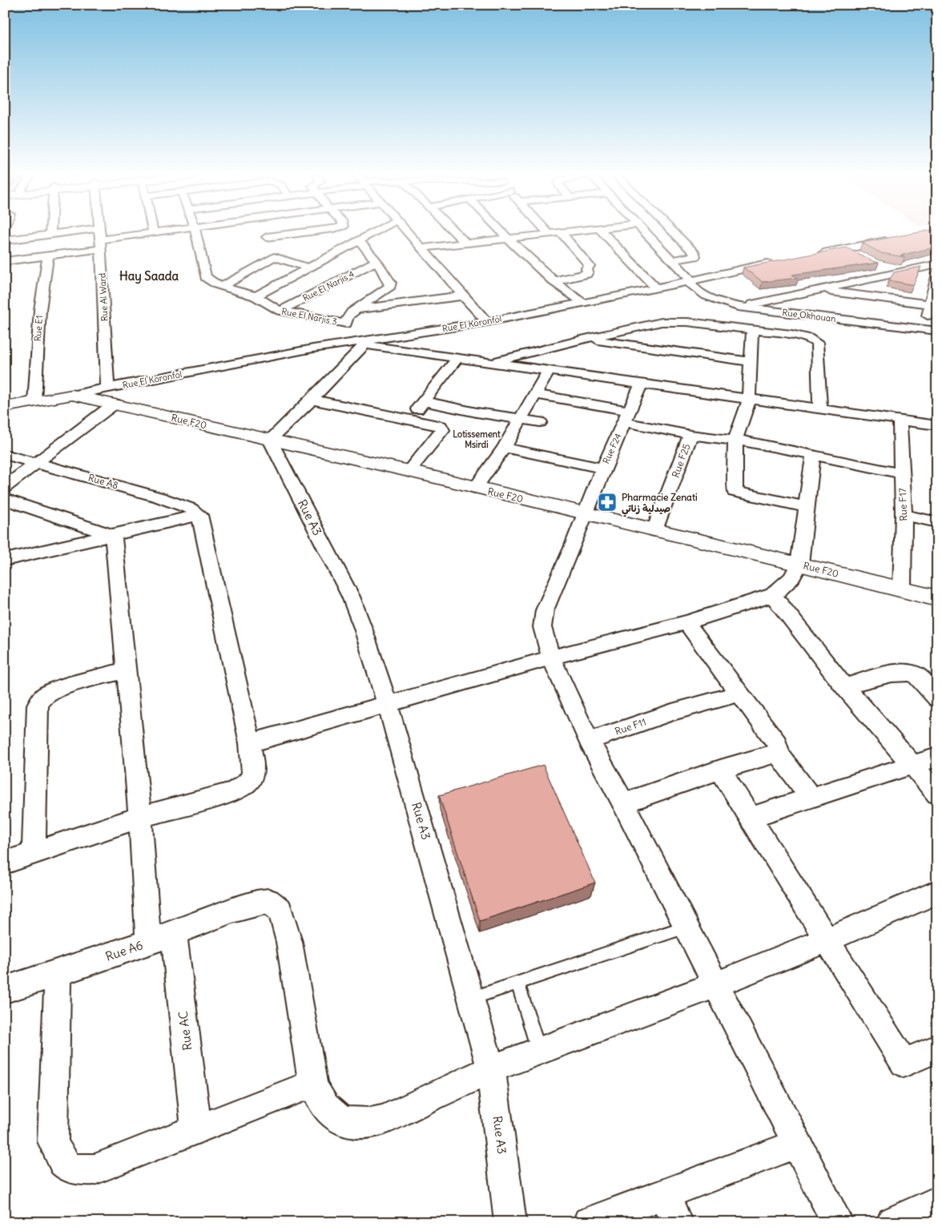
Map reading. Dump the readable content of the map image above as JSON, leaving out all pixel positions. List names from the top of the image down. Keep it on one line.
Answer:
{"streets":{"street":["Rue El Narjis 4","Rue Al Ward","Rue Okhouan","Rue El Narjis 3","Rue El Koronfol","Rue E1","Rue F20","Rue F24","Rue F25","Rue A8","Rue F17","Rue A3","Rue F11","Rue A6","Rue AC"]},"crossings":[["Rue El Narjis 4","Rue El Narjis 3"],["Rue Al Ward","Rue El Koronfol"],["Rue Okhouan","Rue El Koronfol"],["Rue El Narjis 3","Rue El Koronfol"],["Rue El Koronfol","Rue E1"],["Rue El Koronfol","Rue F20"],["Rue F20","Rue F24"],["Rue F20","Rue F25"],["Rue F20","Rue F17"],["Rue F20","Rue A3"],["Rue F24","Rue F11"],["Rue A6","Rue AC"]],"districts":["Hay Saada","Lotissement Msirdi"],"places":{"pharmacy":["Pharmacie Zenati صيدلية زناتي"]}}
